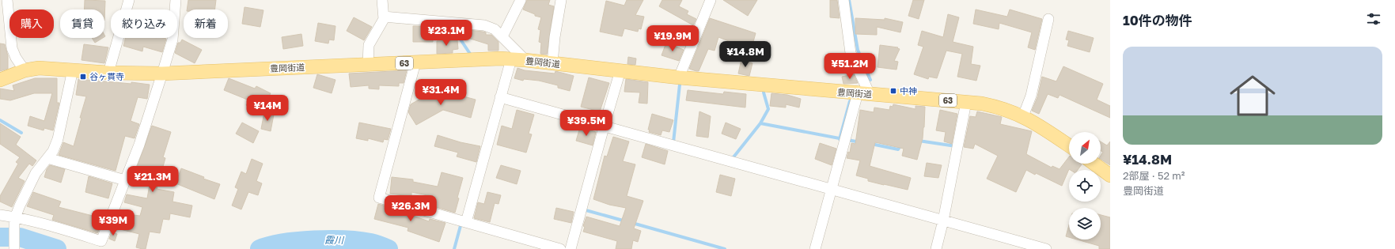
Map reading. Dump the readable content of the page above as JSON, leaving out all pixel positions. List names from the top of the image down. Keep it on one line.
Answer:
{"streets":{"main road":["豊岡街道","63"]},"water":["霞川"],"places":{"transit":["谷ヶ貫寺","中神"]},"north":"top right","page":{"heading":"10件の物件","chip":["購入","賃貸","絞り込み","新着"],"price":["¥23.1M","¥19.9M","¥14.8M","¥51.2M","¥31.4M","¥14M","¥39.5M","¥21.3M","¥26.3M","¥39M"],"list":[{"name":"¥14.8M","note":"2部屋 · 52 m² · 豊岡街道"}]}}
